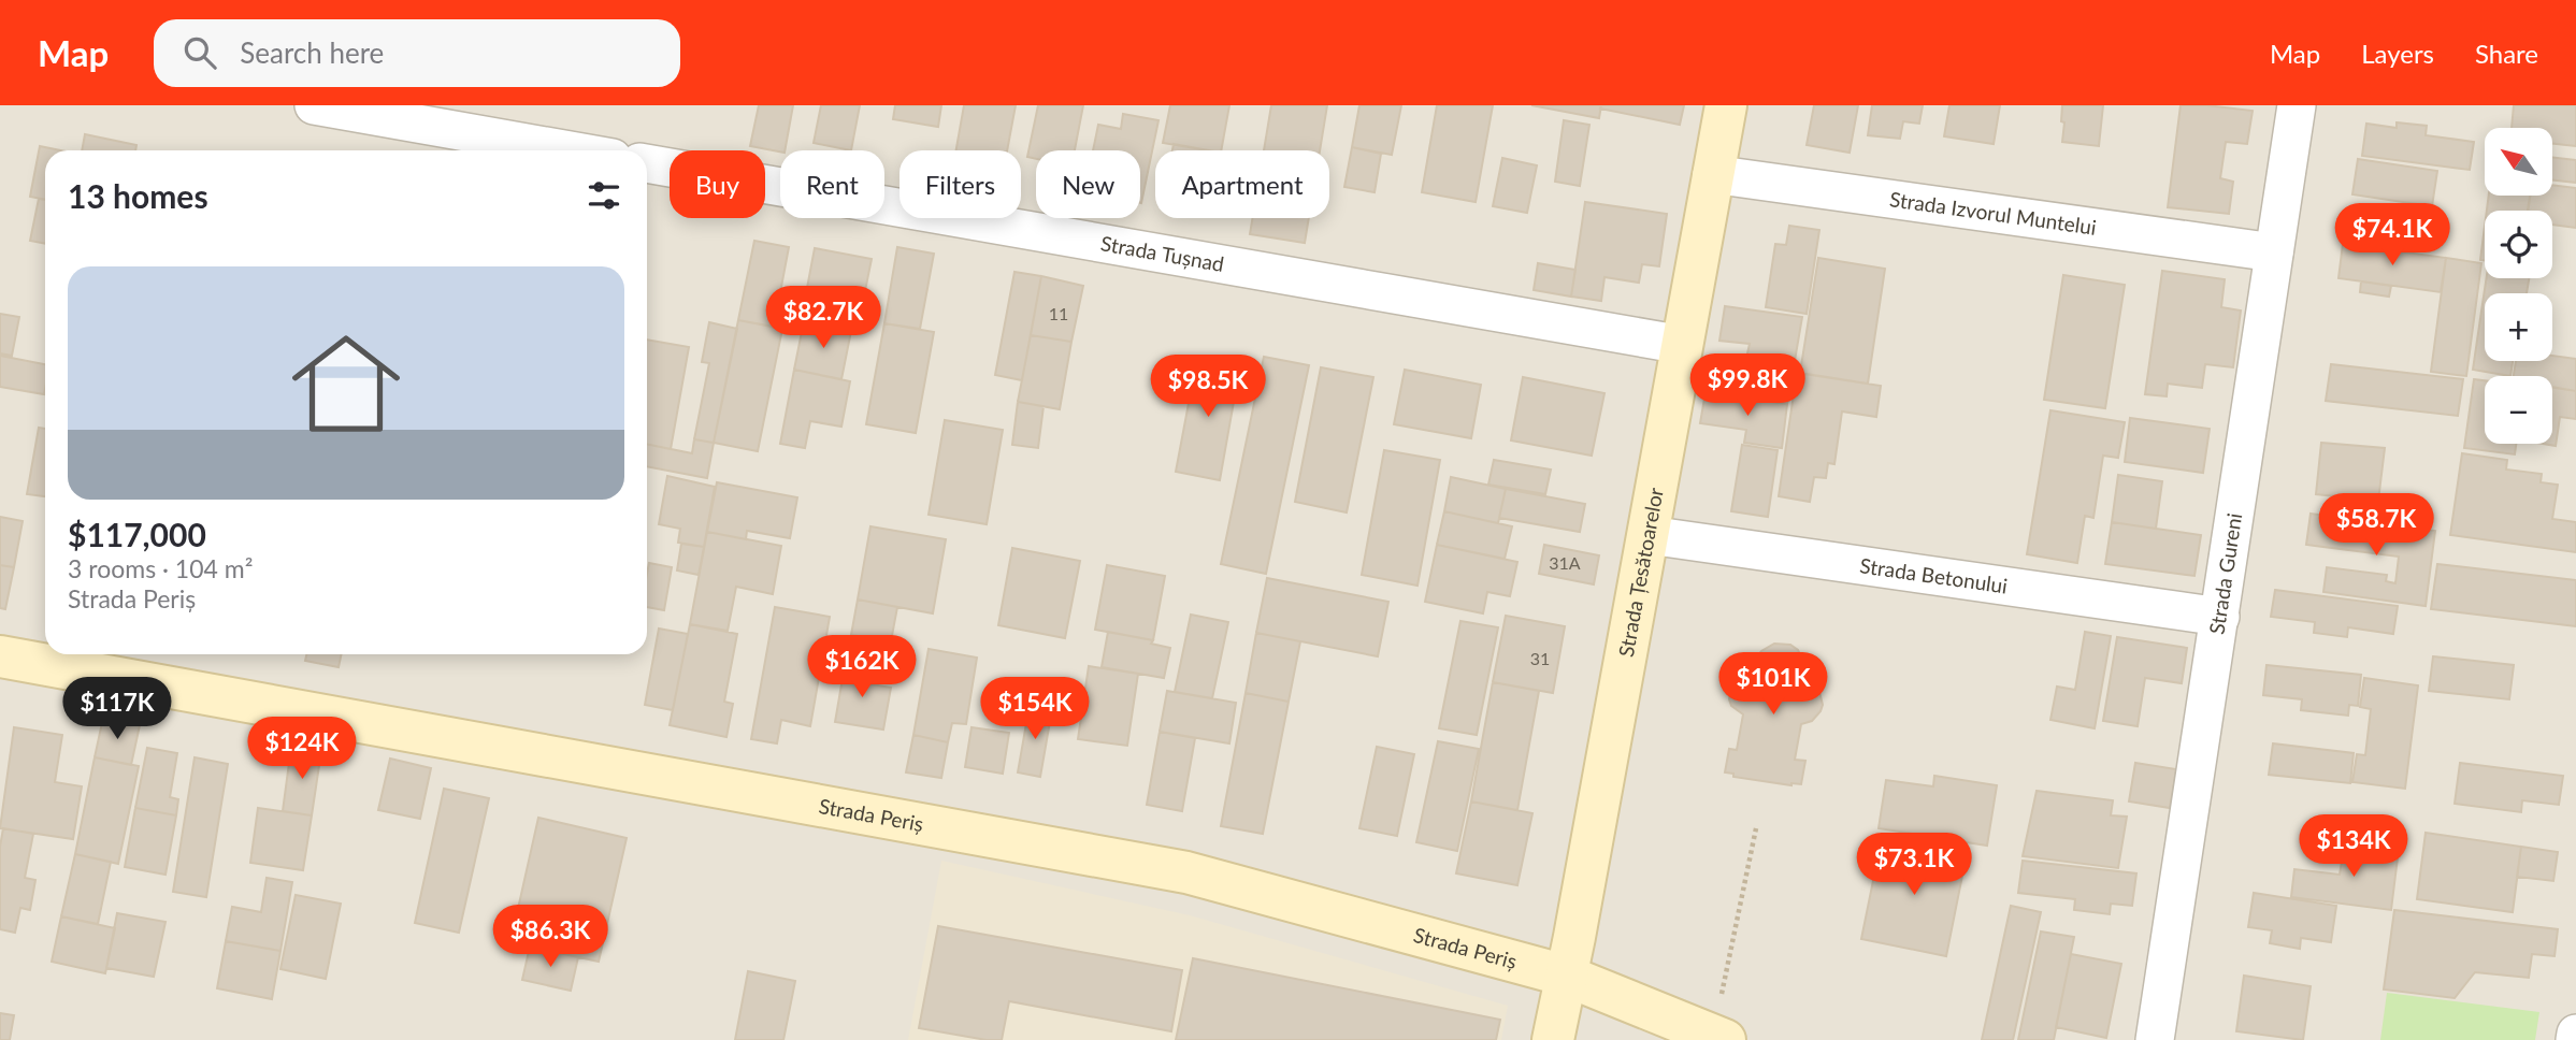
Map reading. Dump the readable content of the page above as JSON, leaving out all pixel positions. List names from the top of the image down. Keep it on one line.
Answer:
{"streets":{"street":["Strada Izvorul Muntelui","Strada Tușnad","Strada Țesătoarelor","Strada Gureni","Strada Betonului","Strada Periș"]},"crossings":[["Strada Izvorul Muntelui","Strada Țesătoarelor"],["Strada Izvorul Muntelui","Strada Gureni"],["Strada Tușnad","Strada Țesătoarelor"],["Strada Țesătoarelor","Strada Betonului"],["Strada Țesătoarelor","Strada Periș"],["Strada Gureni","Strada Betonului"]],"house_numbers":["11","31A","31"],"north":"top left","page":{"header":"Map","search":"Search here","nav":["Map","Layers","Share"],"map_buttons":["+","−"],"chip":["Buy","Rent","Filters","New","Apartment"],"heading":"13 homes","price":["$74.1K","$82.7K","$99.8K","$98.5K","$58.7K","$162K","$101K","$117K","$154K","$124K","$134K","$73.1K","$86.3K"],"list":[{"name":"$117,000","note":"3 rooms · 104 m² · Strada Periș"}]}}
